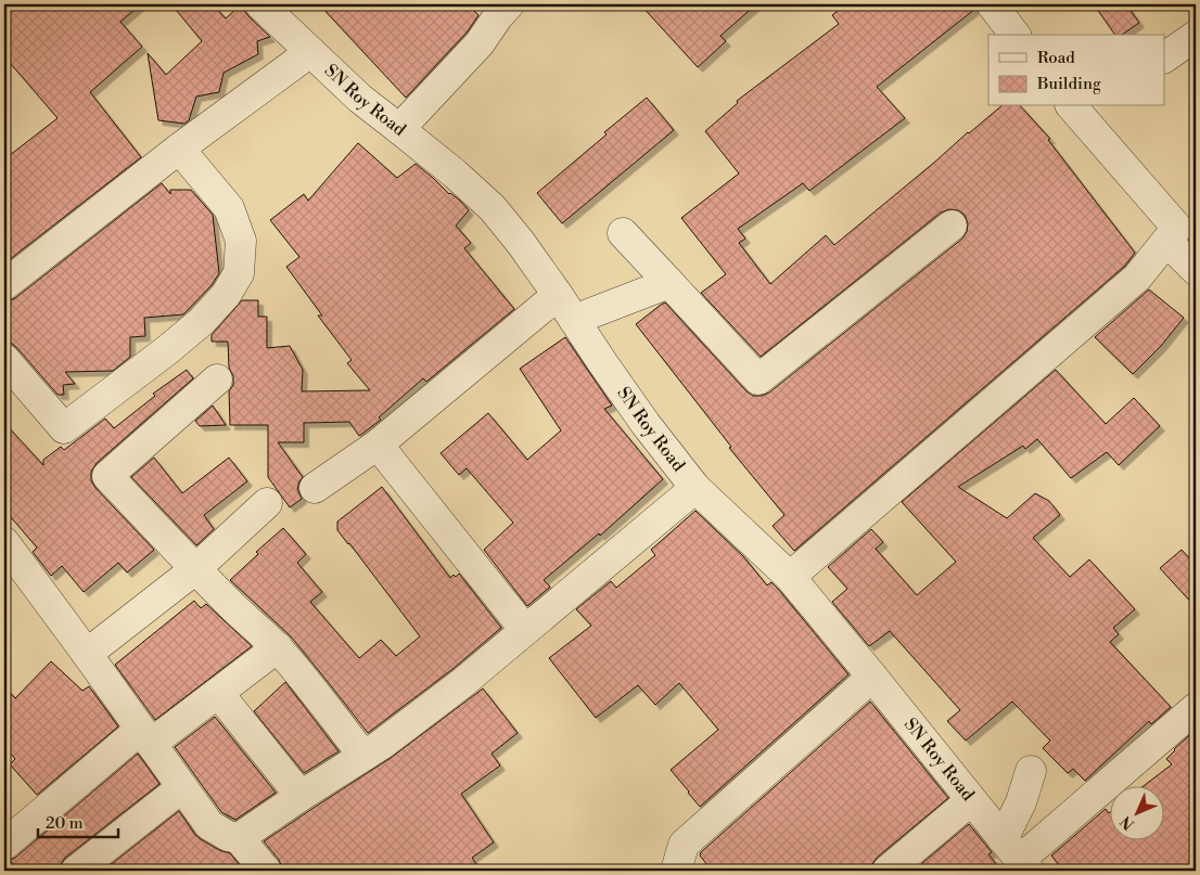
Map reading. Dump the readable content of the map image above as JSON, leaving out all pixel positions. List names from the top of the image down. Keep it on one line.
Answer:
{"streets":{"street":["SN Roy Road"]},"legend":["Road","Building"],"scale_bar":"20 m","north":"bottom left"}
